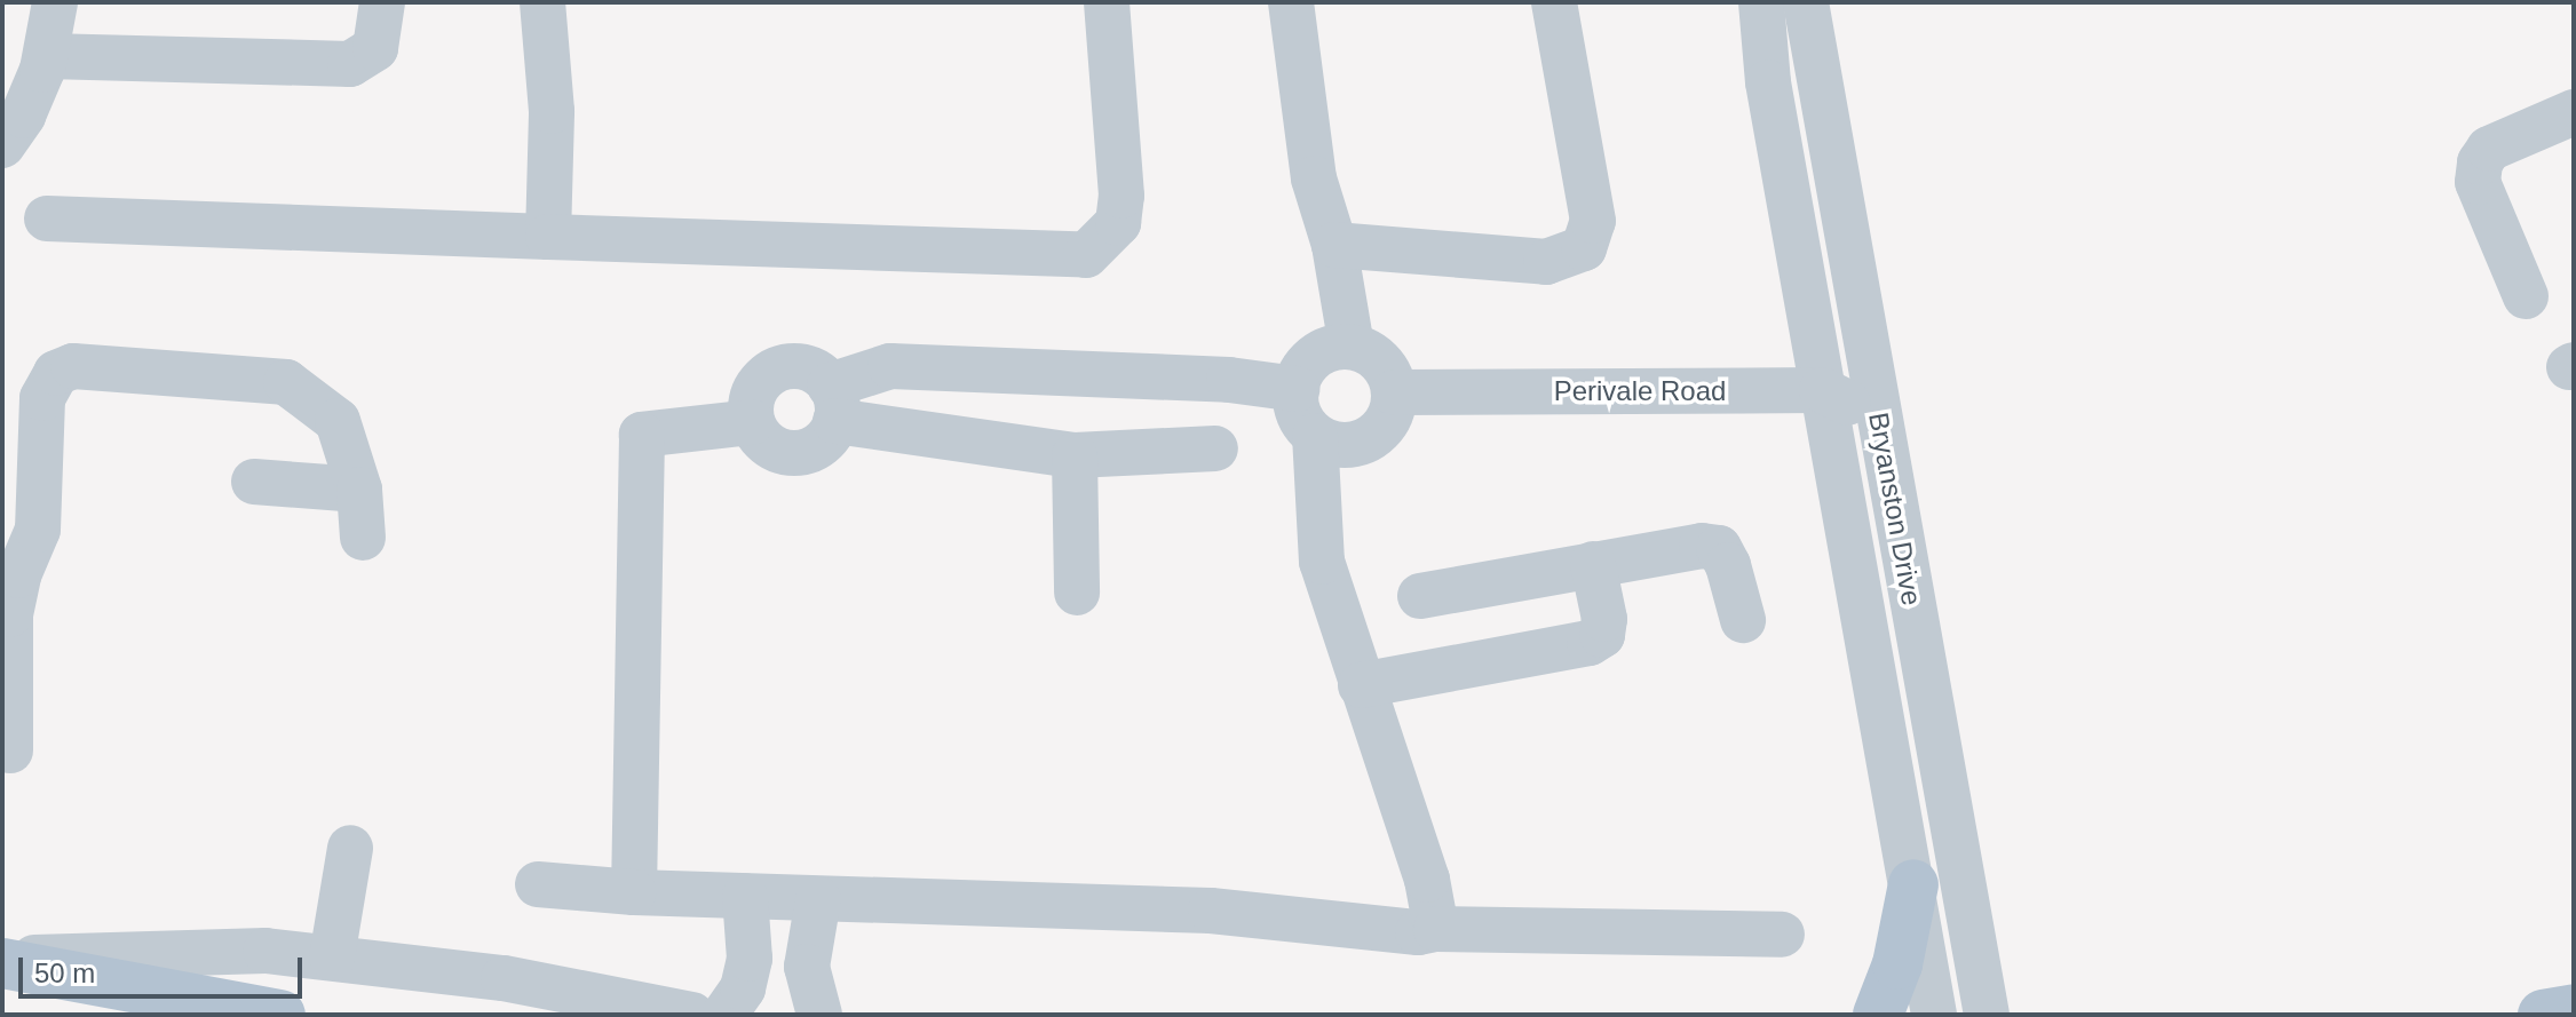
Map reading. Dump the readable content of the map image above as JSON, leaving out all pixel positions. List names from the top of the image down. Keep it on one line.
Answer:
{"streets":{"street":["Perivale Road","Bryanston Drive"]},"crossings":[["Perivale Road","Bryanston Drive"]],"scale_bar":"50 m"}
